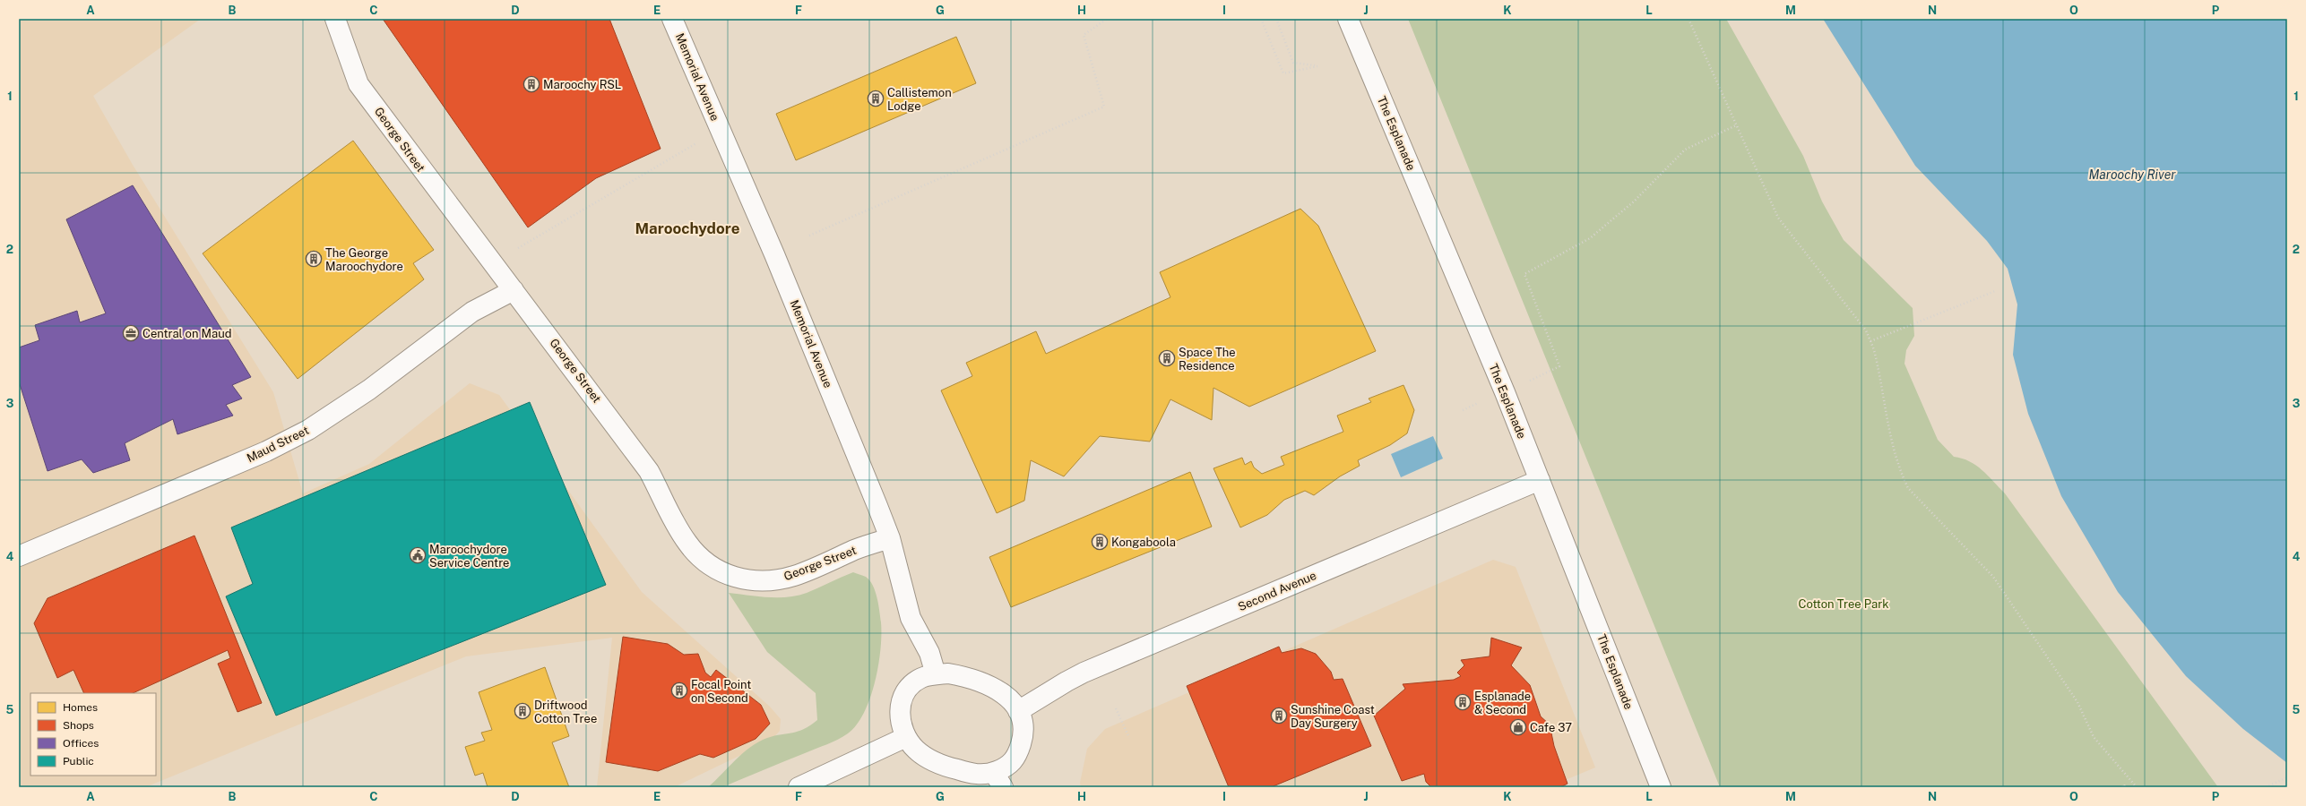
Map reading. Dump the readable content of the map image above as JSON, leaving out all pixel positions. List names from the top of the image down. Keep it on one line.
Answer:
{"streets":{"street":["Memorial Avenue","The Esplanade","George Street","Maud Street","Second Avenue"]},"crossings":[["Memorial Avenue","George Street"],["Memorial Avenue","Second Avenue"],["The Esplanade","Second Avenue"],["George Street","Maud Street"]],"districts":["Maroochydore"],"water":["Maroochy River"],"parks":["Cotton Tree Park"],"places":{"building":["Maroochy RSL","Callistemon Lodge","The George Maroochydore","Space The Residence","Kongaboola","Focal Point on Second","Esplanade & Second","Driftwood Cotton Tree","Sunshine Coast Day Surgery"],"office":["Central on Maud"],"public building":["Maroochydore Service Centre"],"shop":["Cafe 37"]},"legend":["Homes","Shops","Offices","Public"],"grid":{"columns":["A","B","C","D","E","F","G","H","I","J","K","L","M","N","O","P"],"rows":["1","2","3","4","5"]}}
